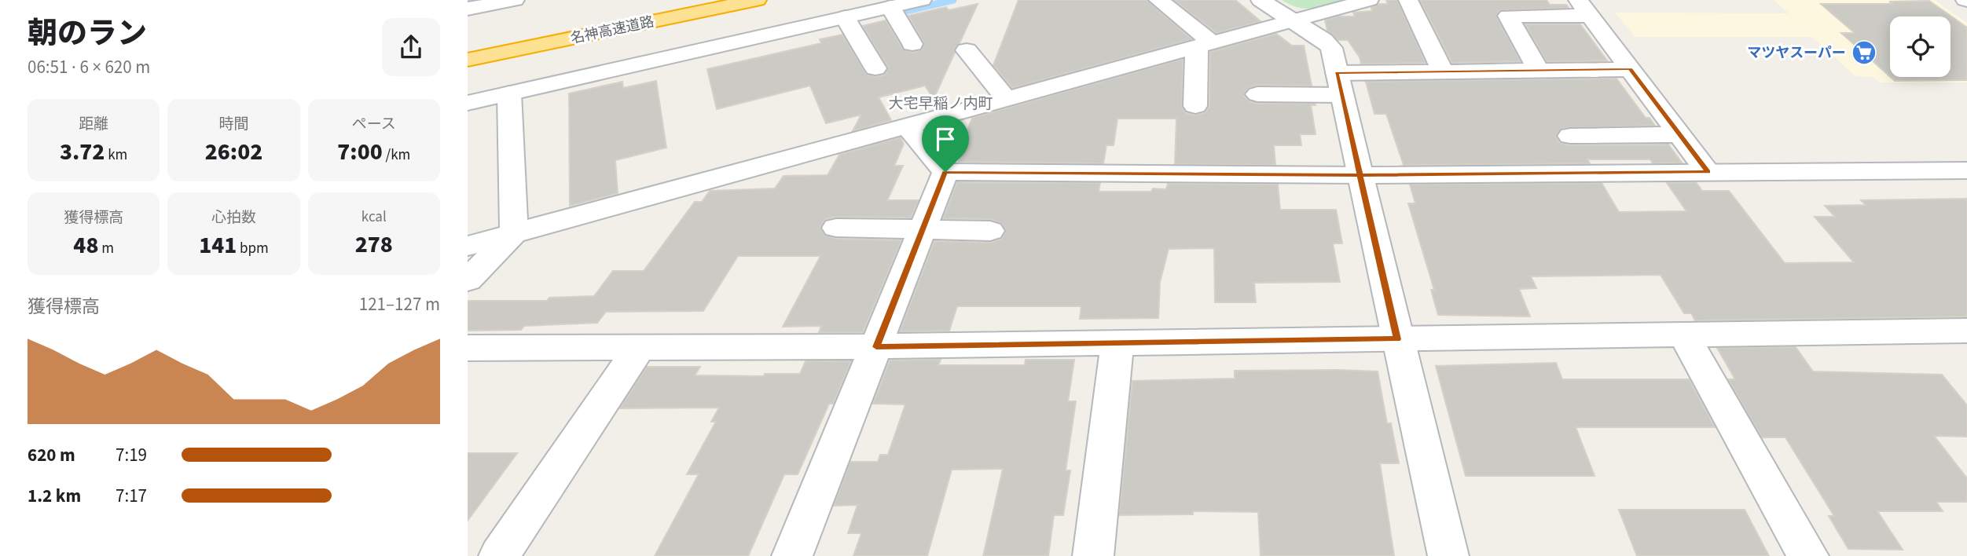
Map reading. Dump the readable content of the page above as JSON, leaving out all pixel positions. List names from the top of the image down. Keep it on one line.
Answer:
{"streets":{"highway":["名神高速道路"]},"districts":["大宅早稲ノ内町"],"places":{"supermarket":["マツヤスーパー"]},"page":{"heading":["朝のラン","06:51 · 6 × 620 m"],"stats":[["距離","3.72 km"],["時間","26:02"],["ペース","7:00 /km"],["獲得標高","48 m"],["心拍数","141 bpm"],["kcal","278"]],"chart":["獲得標高","121–127 m"],"list":[{"name":"620 m","note":"7:19"},{"name":"1.2 km","note":"7:17"}]}}
